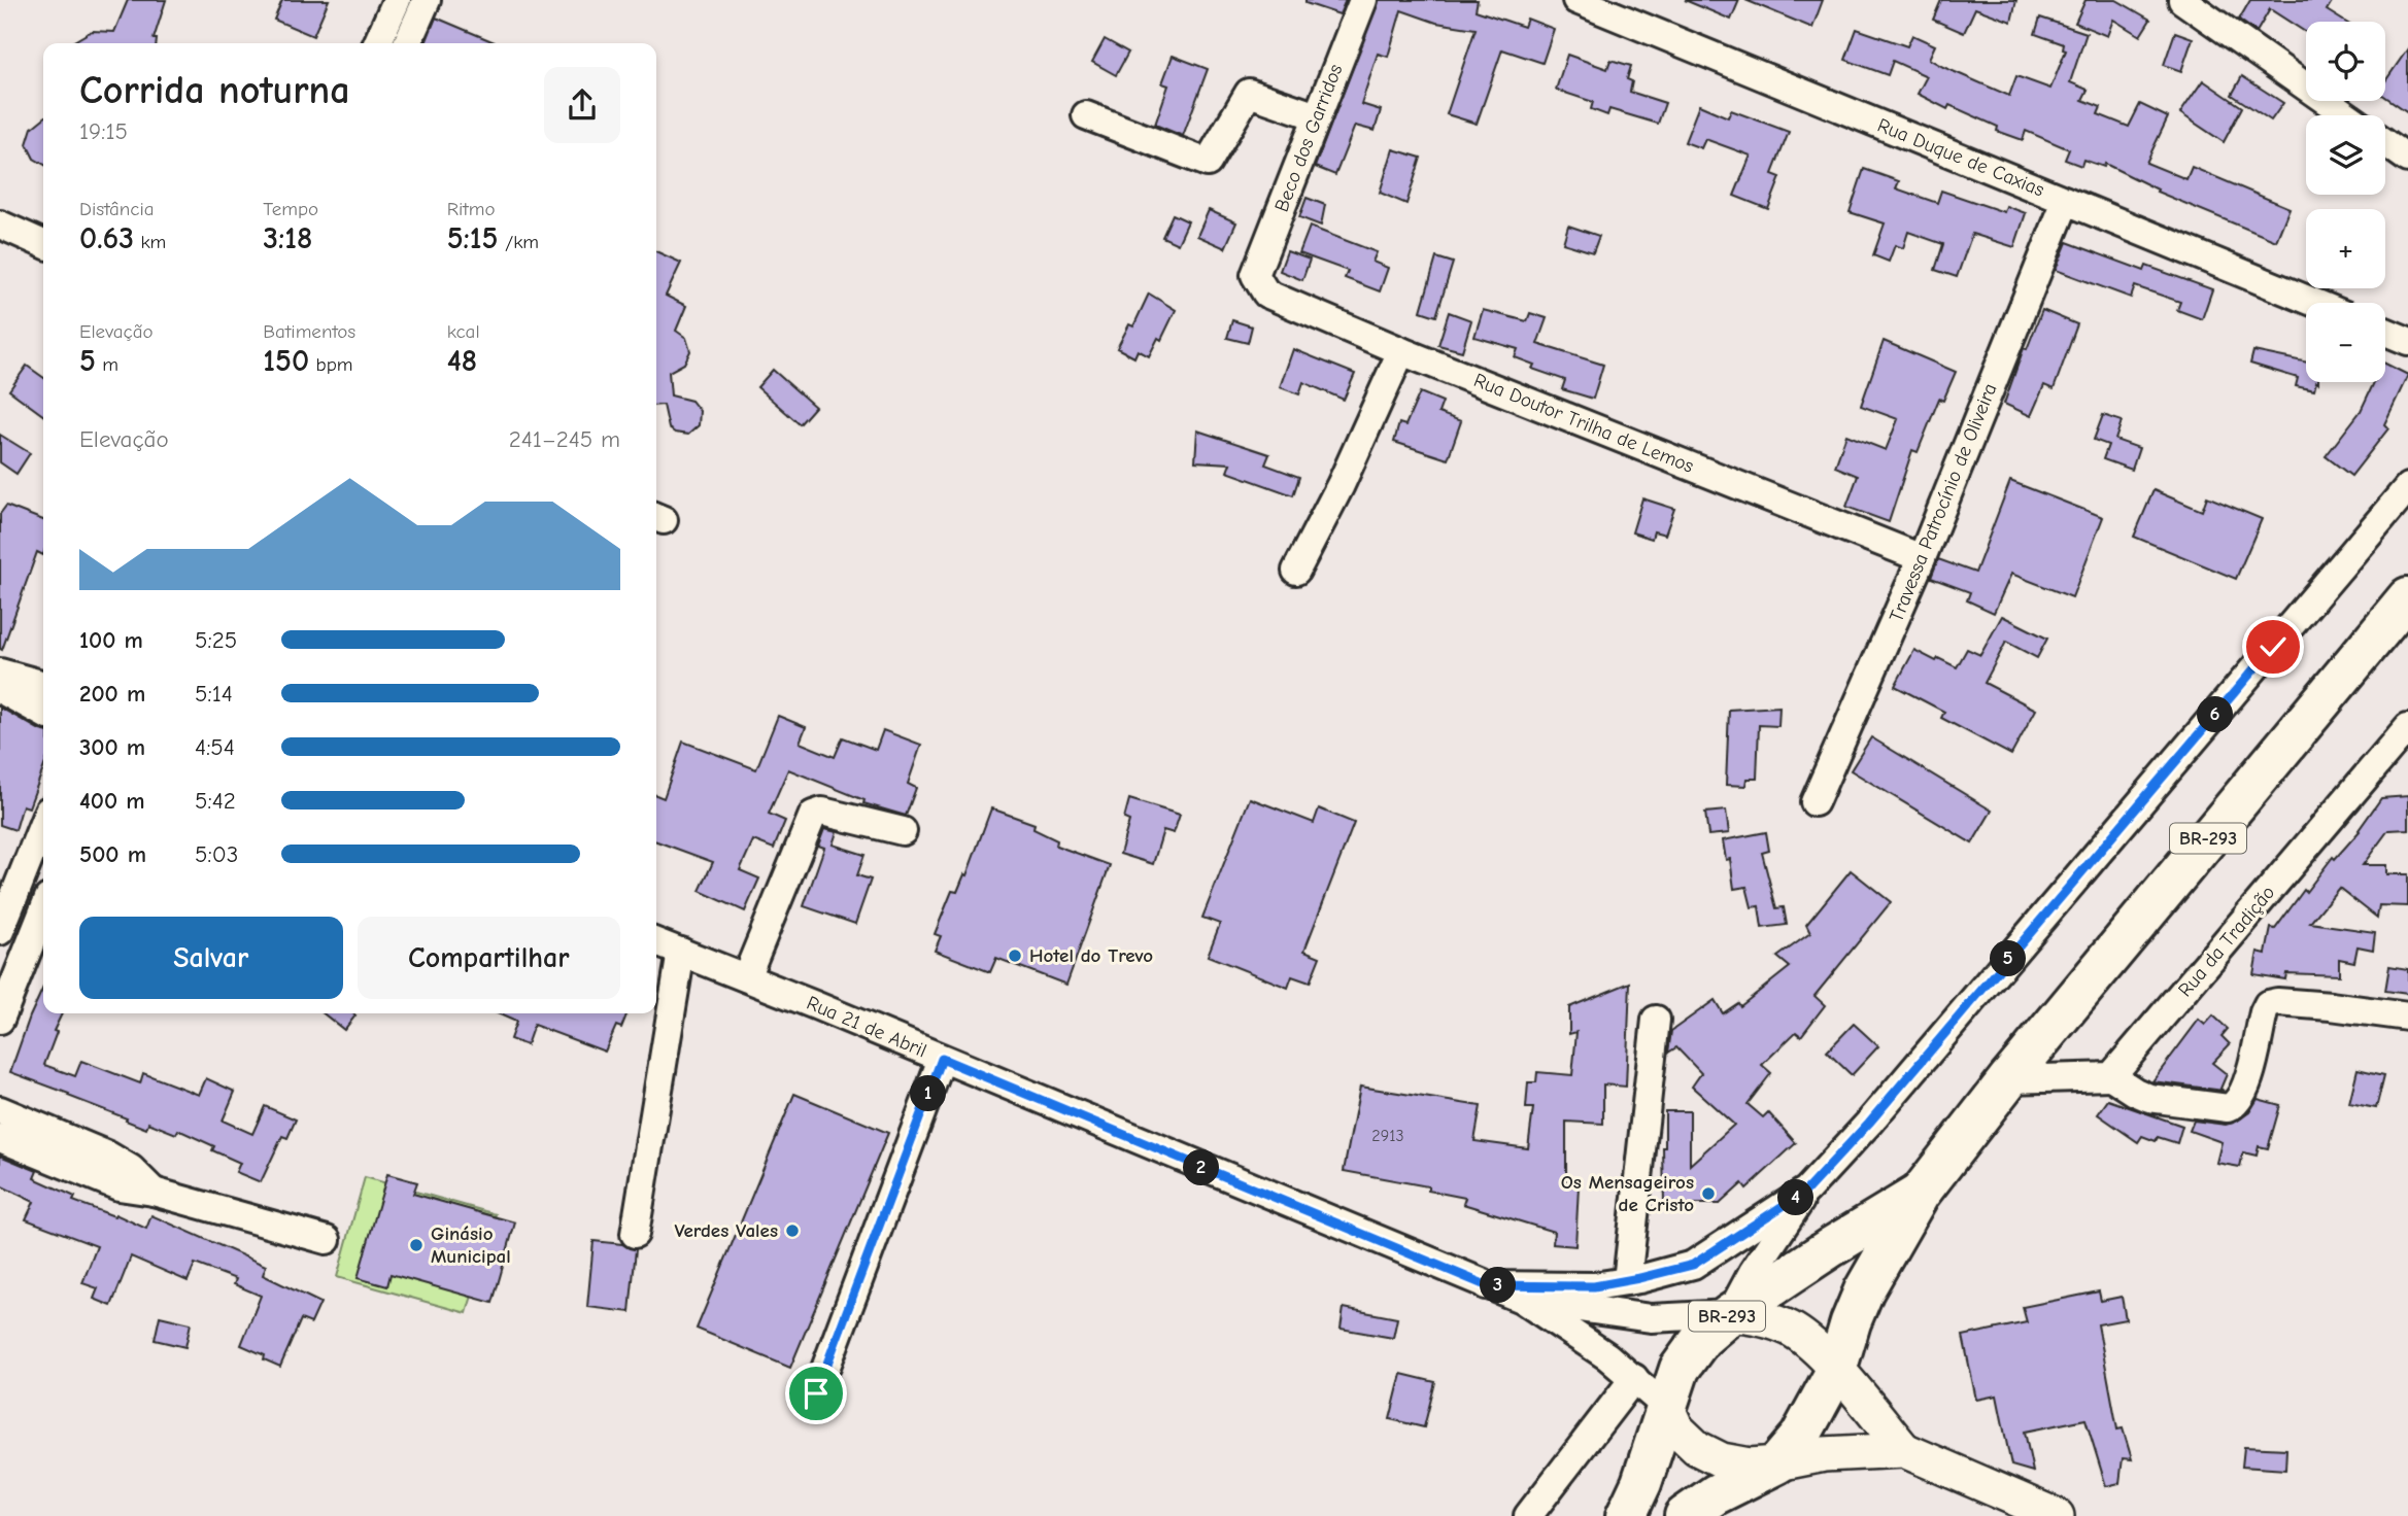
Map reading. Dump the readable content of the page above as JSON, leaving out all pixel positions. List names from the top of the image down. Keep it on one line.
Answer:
{"streets":{"highway":["BR-293"],"street":["Beco dos Garridos","Rua Duque de Caxias","Rua Doutor Trilha de Lemos","Travessa Patrocínio de Oliveira","Rua da Tradição","Rua 21 de Abril"]},"crossings":[["Beco dos Garridos","Rua Doutor Trilha de Lemos"],["Rua Duque de Caxias","Travessa Patrocínio de Oliveira"],["Rua Doutor Trilha de Lemos","Travessa Patrocínio de Oliveira"],["BR-293","Rua 21 de Abril"]],"places":["Hotel do Trevo","Os Mensageiros de Cristo","Verdes Vales","Ginásio Municipal"],"house_numbers":["2913"],"page":{"map_buttons":["+","−"],"heading":["Corrida noturna","19:15"],"stats":[["Distância","0.63 km"],["Tempo","3:18"],["Ritmo","5:15 /km"],["Elevação","5 m"],["Batimentos","150 bpm"],["kcal","48"]],"chart":["Elevação","241–245 m"],"list":[{"name":"100 m","note":"5:25"},{"name":"200 m","note":"5:14"},{"name":"300 m","note":"4:54"},{"name":"400 m","note":"5:42"},{"name":"500 m","note":"5:03"}],"pins":["6","5","1","2","4","3"],"buttons":["Salvar","Compartilhar"]}}
